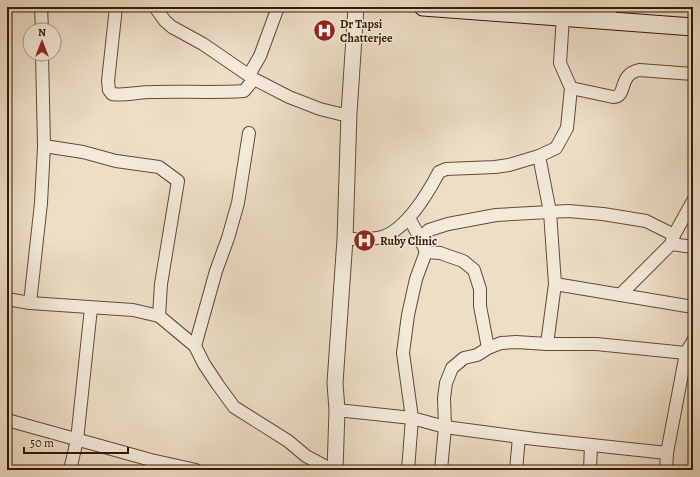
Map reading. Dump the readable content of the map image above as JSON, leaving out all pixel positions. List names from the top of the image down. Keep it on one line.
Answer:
{"places":{"hospital":["Dr Tapsi Chatterjee","Ruby Clinic"]},"scale_bar":"50 m","north":"top"}
